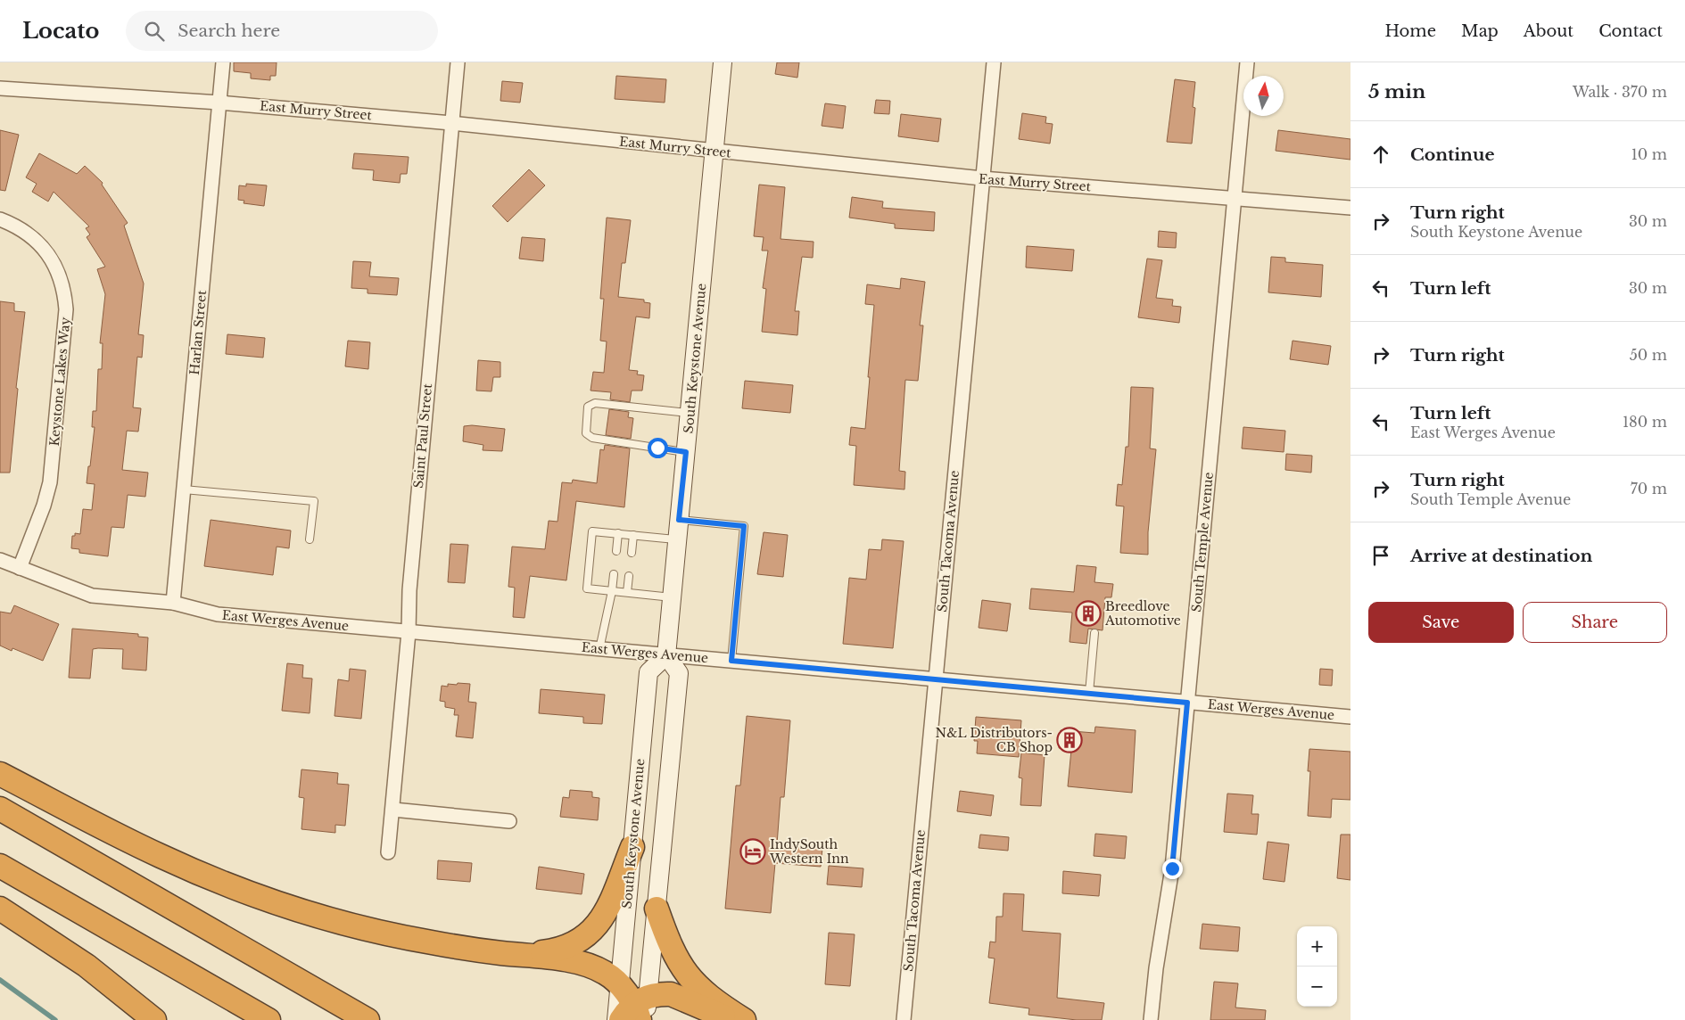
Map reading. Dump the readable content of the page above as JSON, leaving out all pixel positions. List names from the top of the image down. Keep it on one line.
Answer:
{"streets":{"main road":["South Keystone Avenue"],"street":["East Murry Street","Harlan Street","Keystone Lakes Way","Saint Paul Street","South Tacoma Avenue","South Temple Avenue","East Werges Avenue"]},"crossings":[["East Murry Street","Harlan Street"],["East Murry Street","South Keystone Avenue"],["East Murry Street","Saint Paul Street"],["East Murry Street","South Tacoma Avenue"],["East Murry Street","South Temple Avenue"],["Harlan Street","East Werges Avenue"],["South Keystone Avenue","East Werges Avenue"],["Keystone Lakes Way","East Werges Avenue"],["Saint Paul Street","East Werges Avenue"],["South Tacoma Avenue","East Werges Avenue"],["South Temple Avenue","East Werges Avenue"]],"places":{"building":["Breedlove Automotive","N&L Distributors- CB Shop"],"hotel":["IndySouth Western Inn"]},"north":"top","page":{"header":"Locato","search":"Search here","nav":["Home","Map","About","Contact"],"heading":["5 min","Walk · 370 m"],"list":[["Continue","10 m"],["Turn right","South Keystone Avenue","30 m"],["Turn left","30 m"],["Turn right","50 m"],["Turn left","East Werges Avenue","180 m"],["Turn right","South Temple Avenue","70 m"],"Arrive at destination"],"buttons":["Save","Share"],"map_buttons":["+","−"]}}
